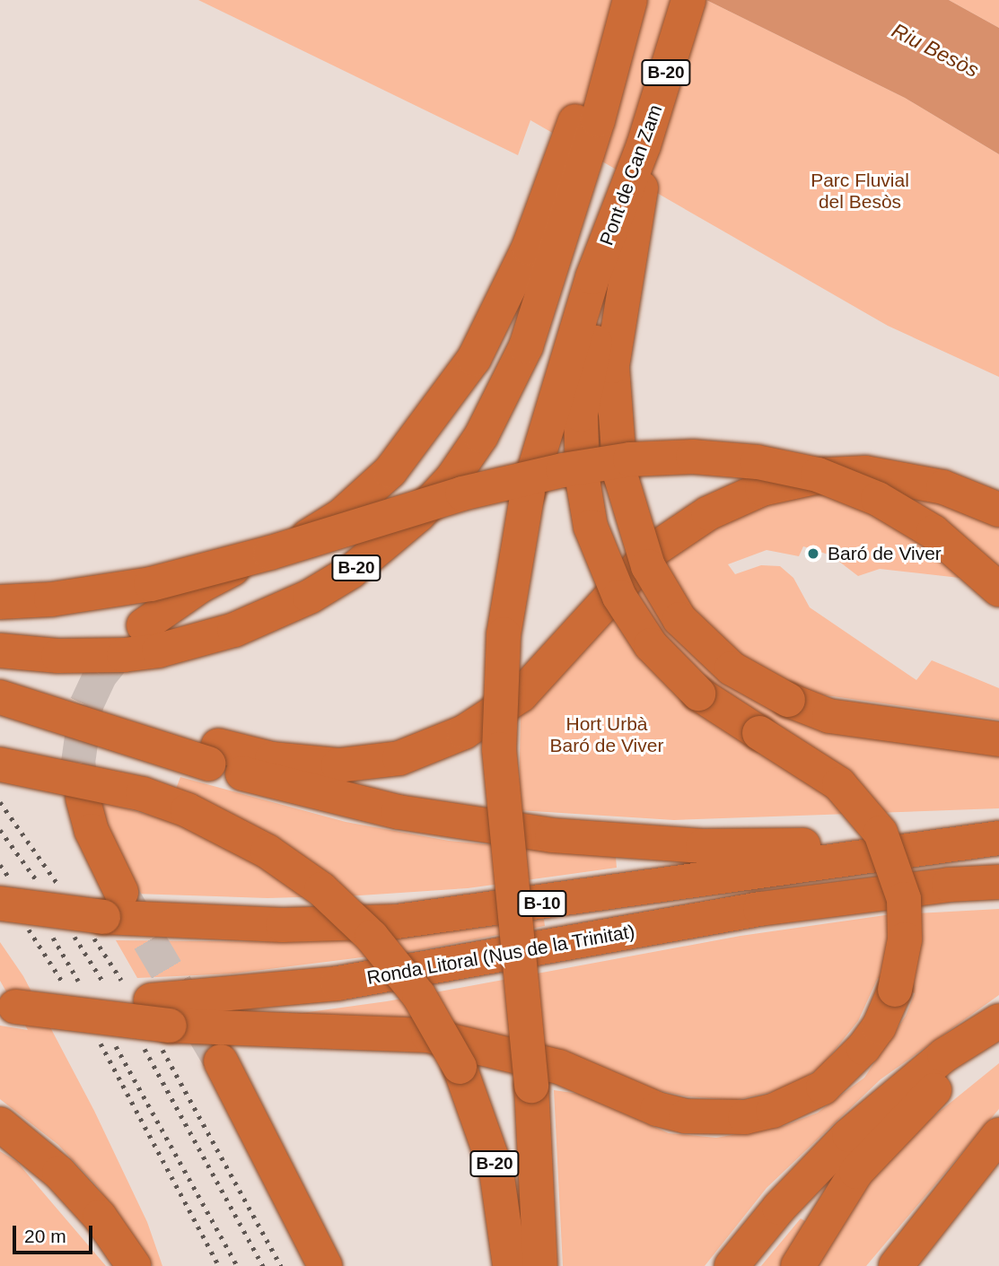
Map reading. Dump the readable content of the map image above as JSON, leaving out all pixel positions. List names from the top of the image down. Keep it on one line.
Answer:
{"streets":{"highway":["B-20","Pont de Can Zam","B-10","Ronda Litoral (Nus de la Trinitat)"]},"crossings":[["B-20","Pont de Can Zam"]],"water":["Riu Besòs"],"parks":["Parc Fluvial del Besòs","Hort Urbà Baró de Viver"],"places":["Baró de Viver"],"scale_bar":"20 m"}
